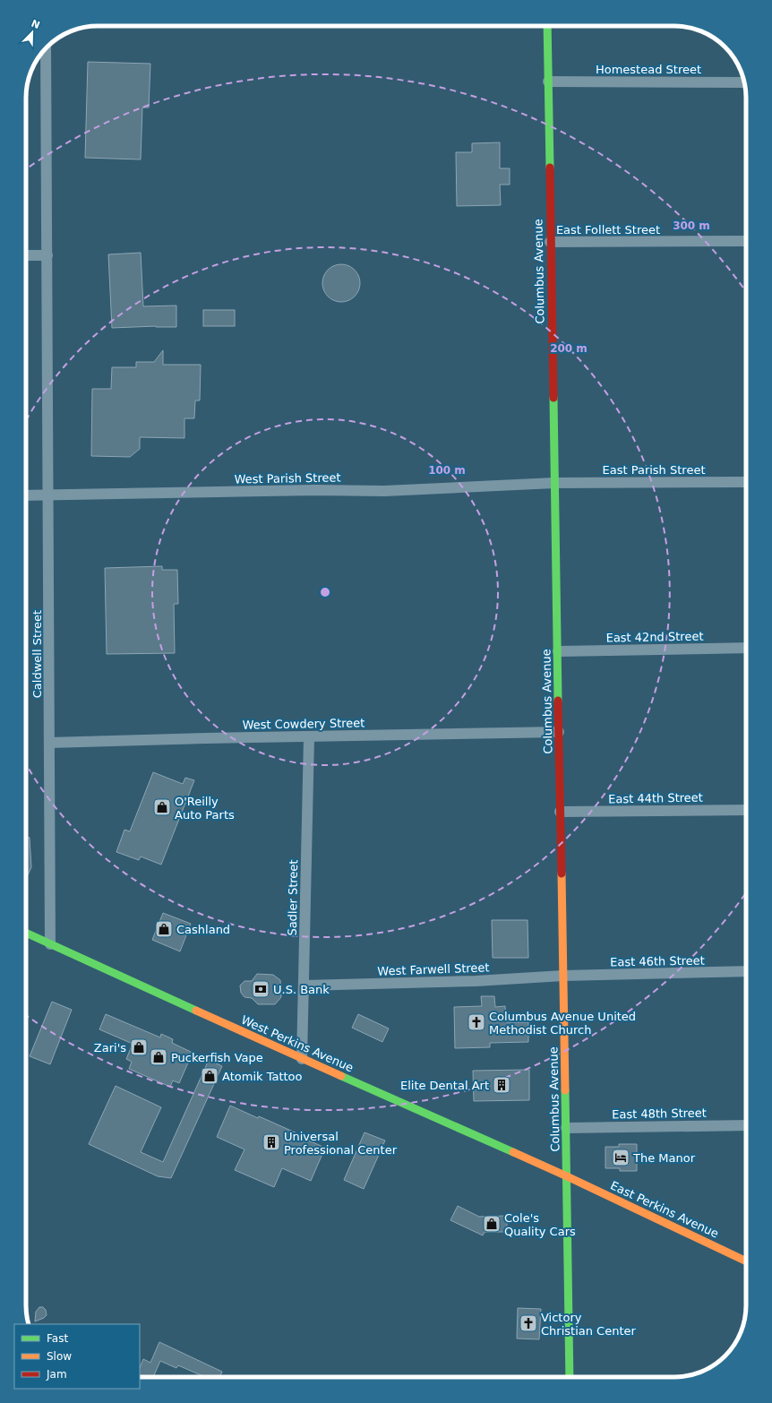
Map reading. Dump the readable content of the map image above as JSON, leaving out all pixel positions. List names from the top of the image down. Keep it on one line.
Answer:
{"streets":{"main road":["Columbus Avenue","West Perkins Avenue","East Perkins Avenue"],"street":["Homestead Street","East Follett Street","East Parish Street","West Parish Street","East 42nd Street","Caldwell Street","West Cowdery Street","East 44th Street","Sadler Street","East 46th Street","West Farwell Street","East 48th Street"]},"crossings":[["Homestead Street","Columbus Avenue"],["East Follett Street","Columbus Avenue"],["Columbus Avenue","East Parish Street"],["Columbus Avenue","West Parish Street"],["Columbus Avenue","East 42nd Street"],["Columbus Avenue","West Cowdery Street"],["Columbus Avenue","East 44th Street"],["Columbus Avenue","East 46th Street"],["Columbus Avenue","West Farwell Street"],["Columbus Avenue","West Perkins Avenue"],["Columbus Avenue","East 48th Street"],["Columbus Avenue","East Perkins Avenue"],["East Parish Street","West Parish Street"],["West Parish Street","Caldwell Street"],["Caldwell Street","West Cowdery Street"],["Caldwell Street","West Perkins Avenue"],["West Cowdery Street","Sadler Street"],["Sadler Street","West Farwell Street"],["Sadler Street","West Perkins Avenue"],["East 46th Street","West Farwell Street"],["West Perkins Avenue","East Perkins Avenue"]],"places":{"shop":["O'Reilly Auto Parts","Cashland","Zari's","Puckerfish Vape","Atomik Tattoo","Cole's Quality Cars"],"bank":["U.S. Bank"],"church":["Columbus Avenue United Methodist Church","Victory Christian Center"],"building":["Elite Dental Art","Universal Professional Center"],"hotel":["The Manor"]},"legend":["Fast","Slow","Jam"],"north":"top right","rings":["300 m","200 m","100 m"]}
